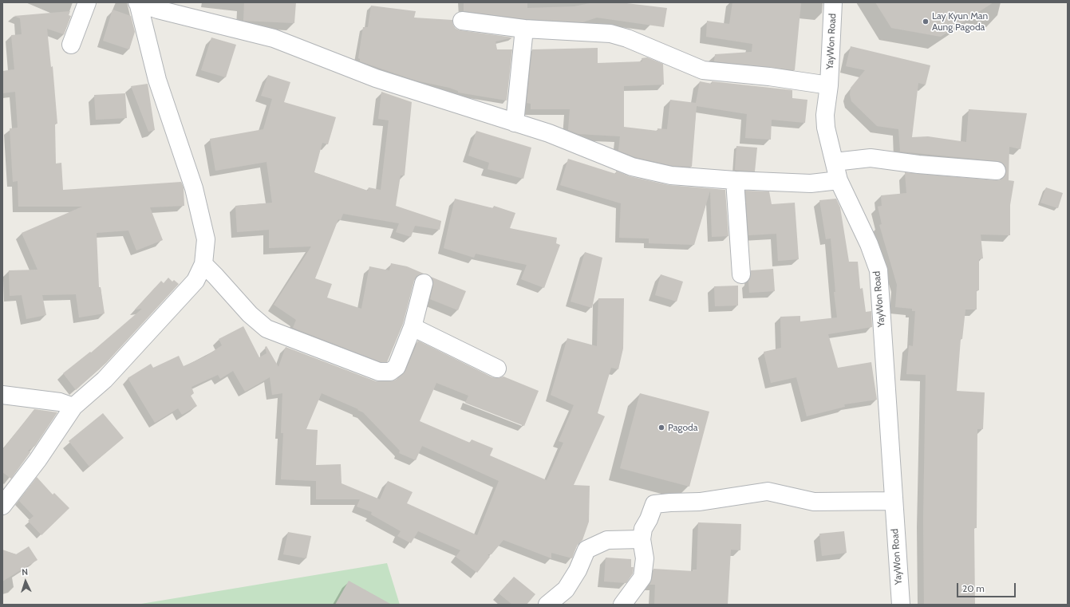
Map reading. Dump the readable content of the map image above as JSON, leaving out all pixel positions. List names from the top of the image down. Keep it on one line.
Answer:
{"streets":{"street":["YayWon Road"]},"places":["Lay Kyun Man Aung Pagoda","Pagoda"],"scale_bar":"20 m","north":"top"}
